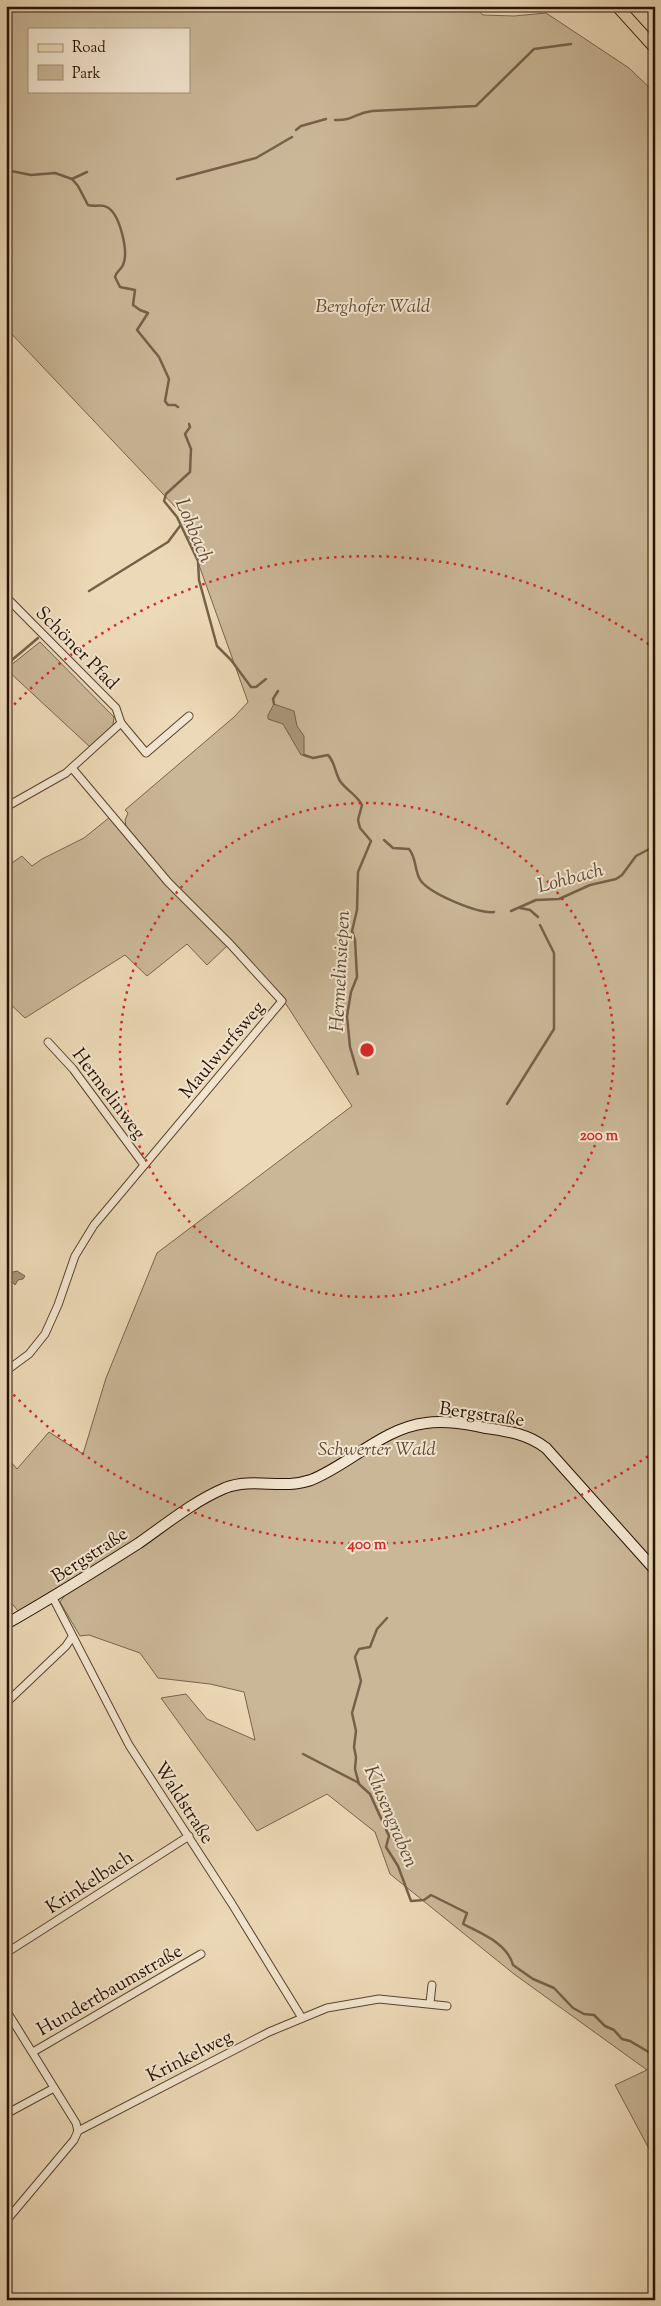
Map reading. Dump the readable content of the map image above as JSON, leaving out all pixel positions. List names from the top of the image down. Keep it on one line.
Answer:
{"streets":{"main road":["Bergstraße"],"street":["Schöner Pfad","Maulwurfsweg","Hermelinweg","Waldstraße","Krinkelbach","Hundertbaumstraße","Krinkelweg"]},"crossings":[["Maulwurfsweg","Hermelinweg"],["Bergstraße","Waldstraße"],["Waldstraße","Krinkelbach"],["Waldstraße","Krinkelweg"]],"water":["Lohbach","Hermelinsiepen","Klusengraben"],"parks":["Berghofer Wald","Schwerter Wald"],"legend":["Road","Park"],"rings":["200 m","400 m"]}
